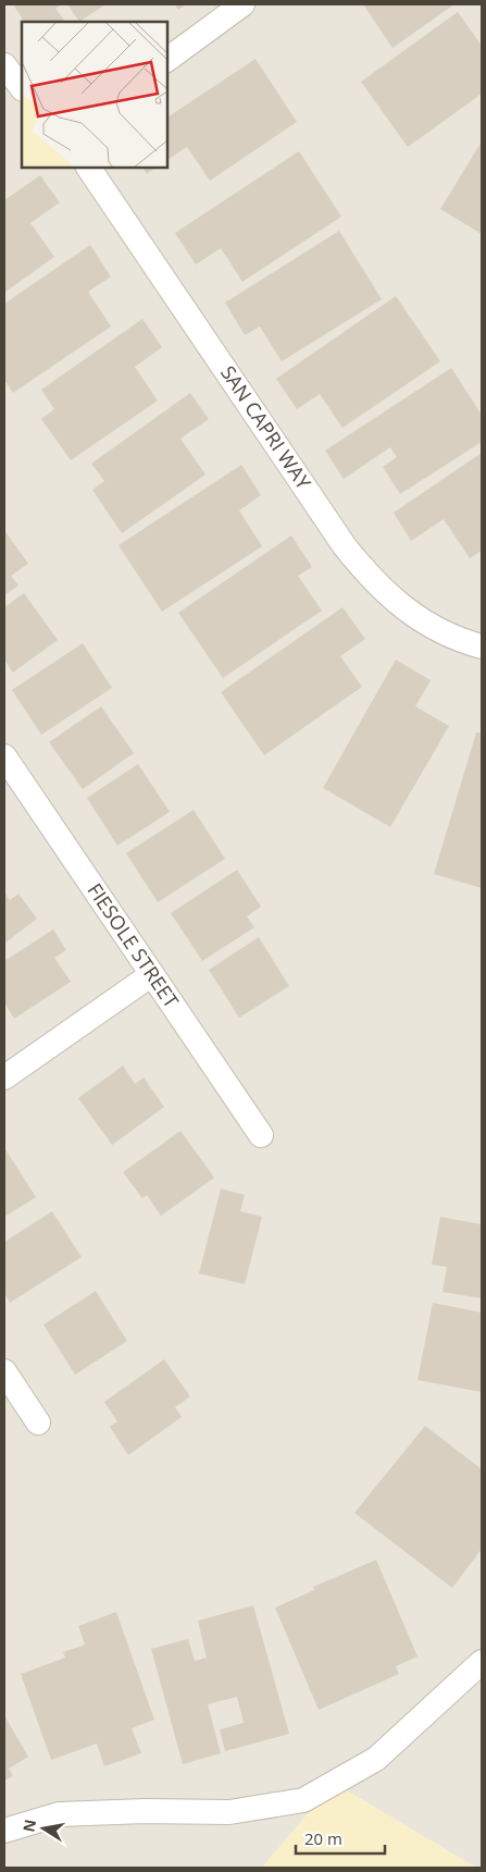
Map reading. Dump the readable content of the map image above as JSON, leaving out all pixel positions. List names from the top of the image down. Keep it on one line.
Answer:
{"streets":{"street":["SAN CAPRI WAY","FIESOLE STREET"]},"scale_bar":"20 m","north":"left"}
